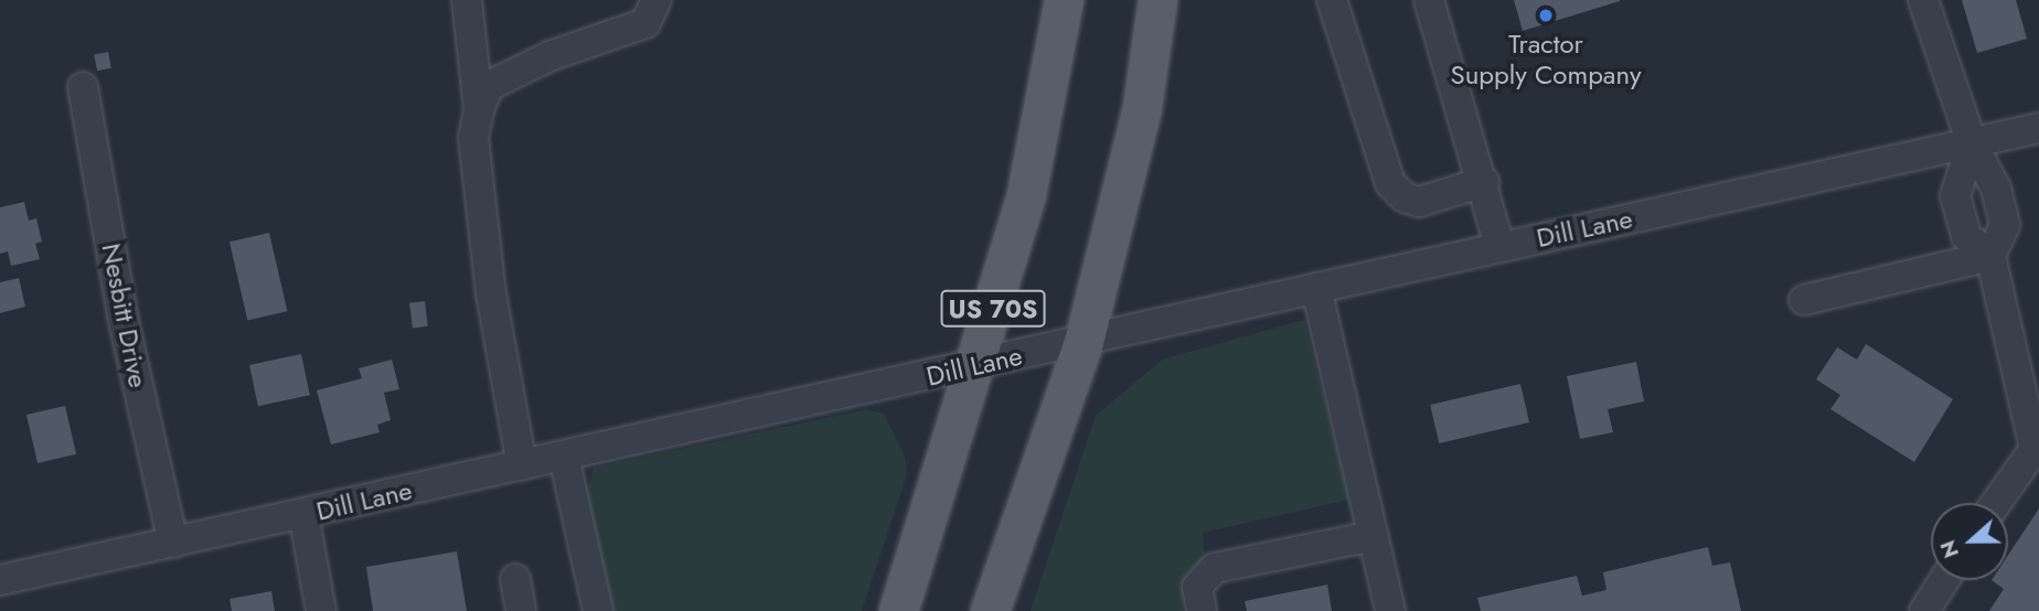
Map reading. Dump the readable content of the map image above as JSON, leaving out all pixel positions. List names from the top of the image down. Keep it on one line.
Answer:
{"streets":{"main road":["US 70S"],"street":["Dill Lane","Nesbitt Drive"]},"crossings":[["Dill Lane","US 70S"],["Dill Lane","Nesbitt Drive"]],"places":["Tractor Supply Company"],"north":"left"}
